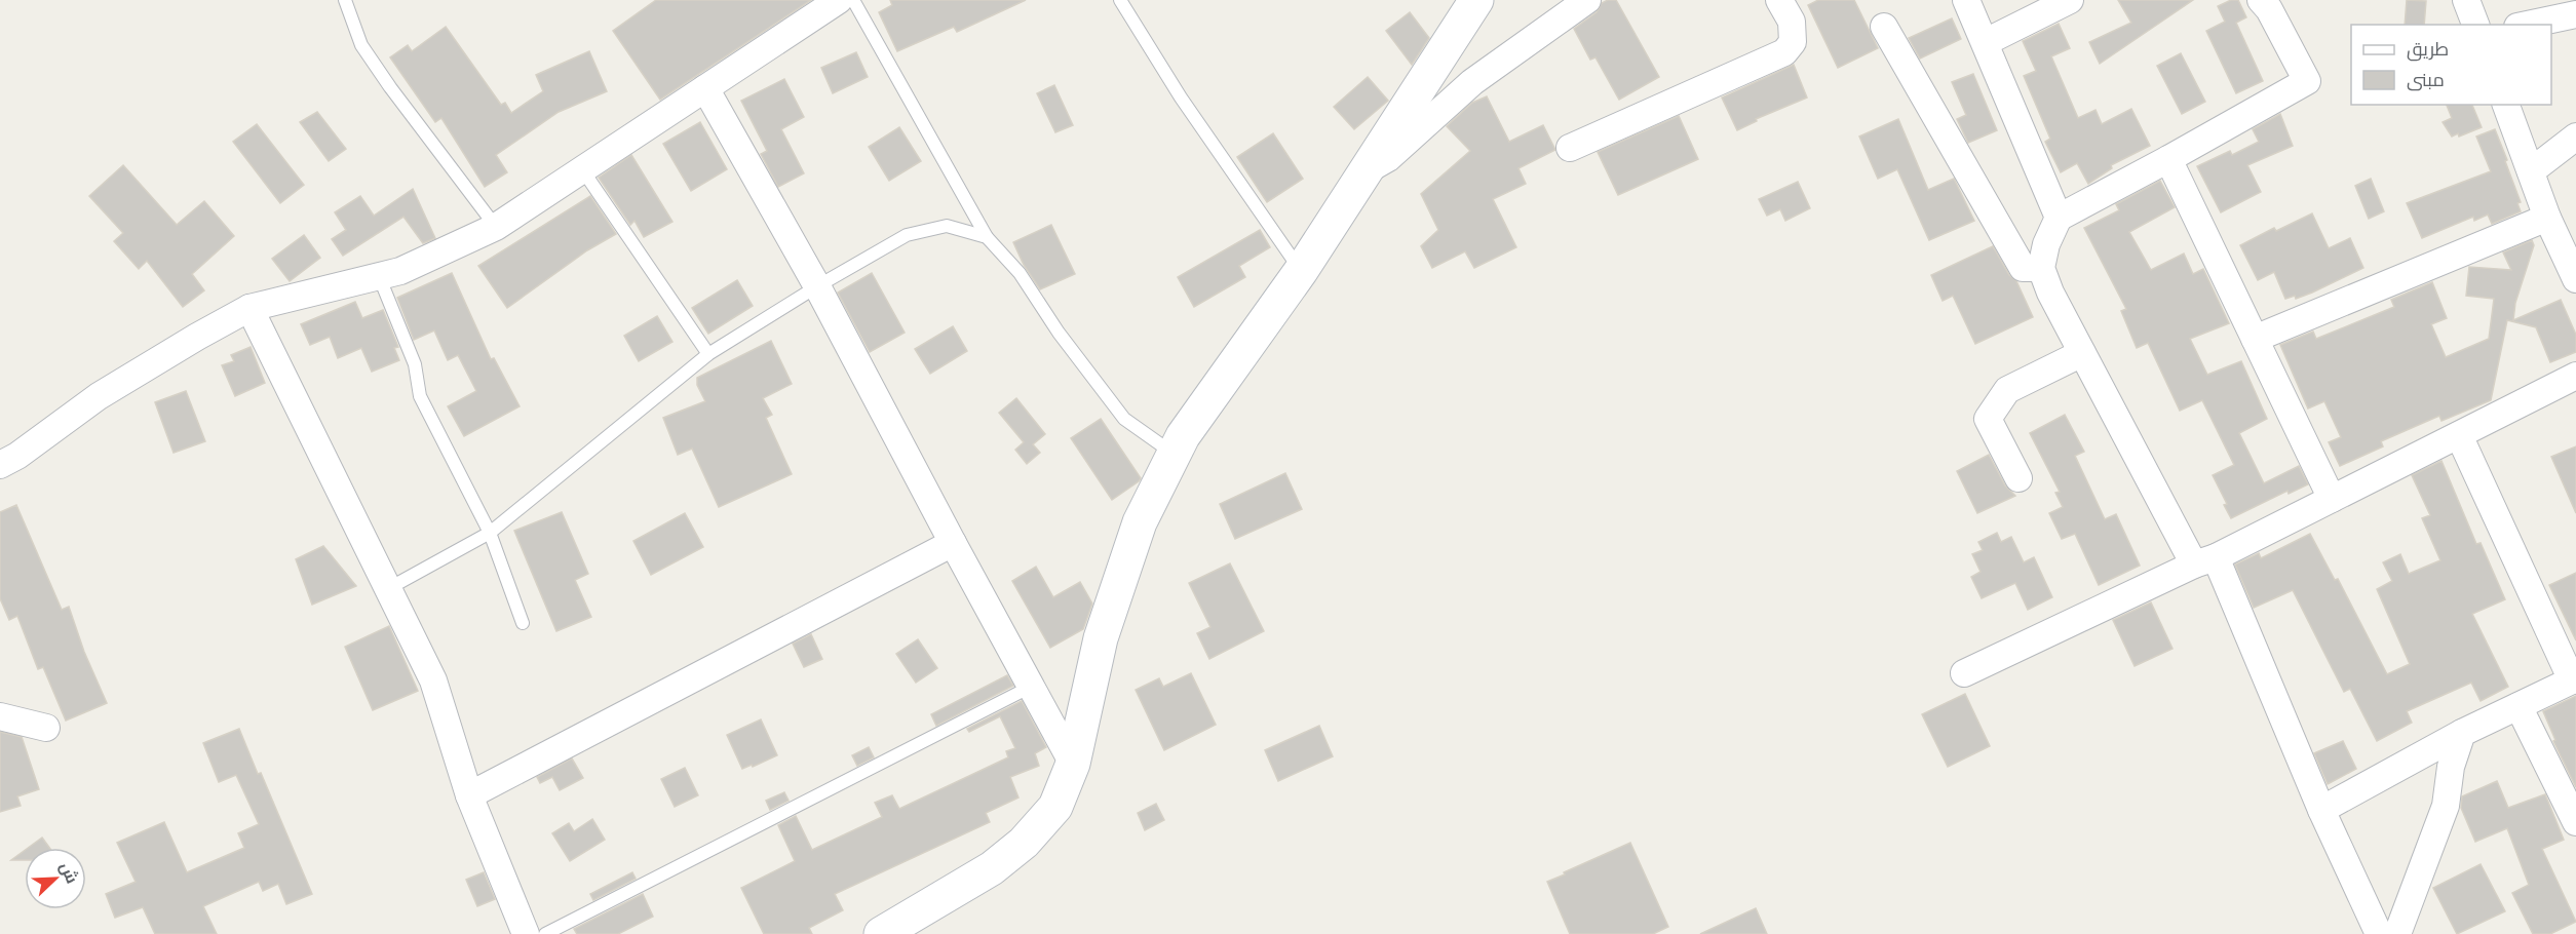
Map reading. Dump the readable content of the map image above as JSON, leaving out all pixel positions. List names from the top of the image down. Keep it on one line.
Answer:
{"legend":["طريق","مبنى"],"north":"top right"}
